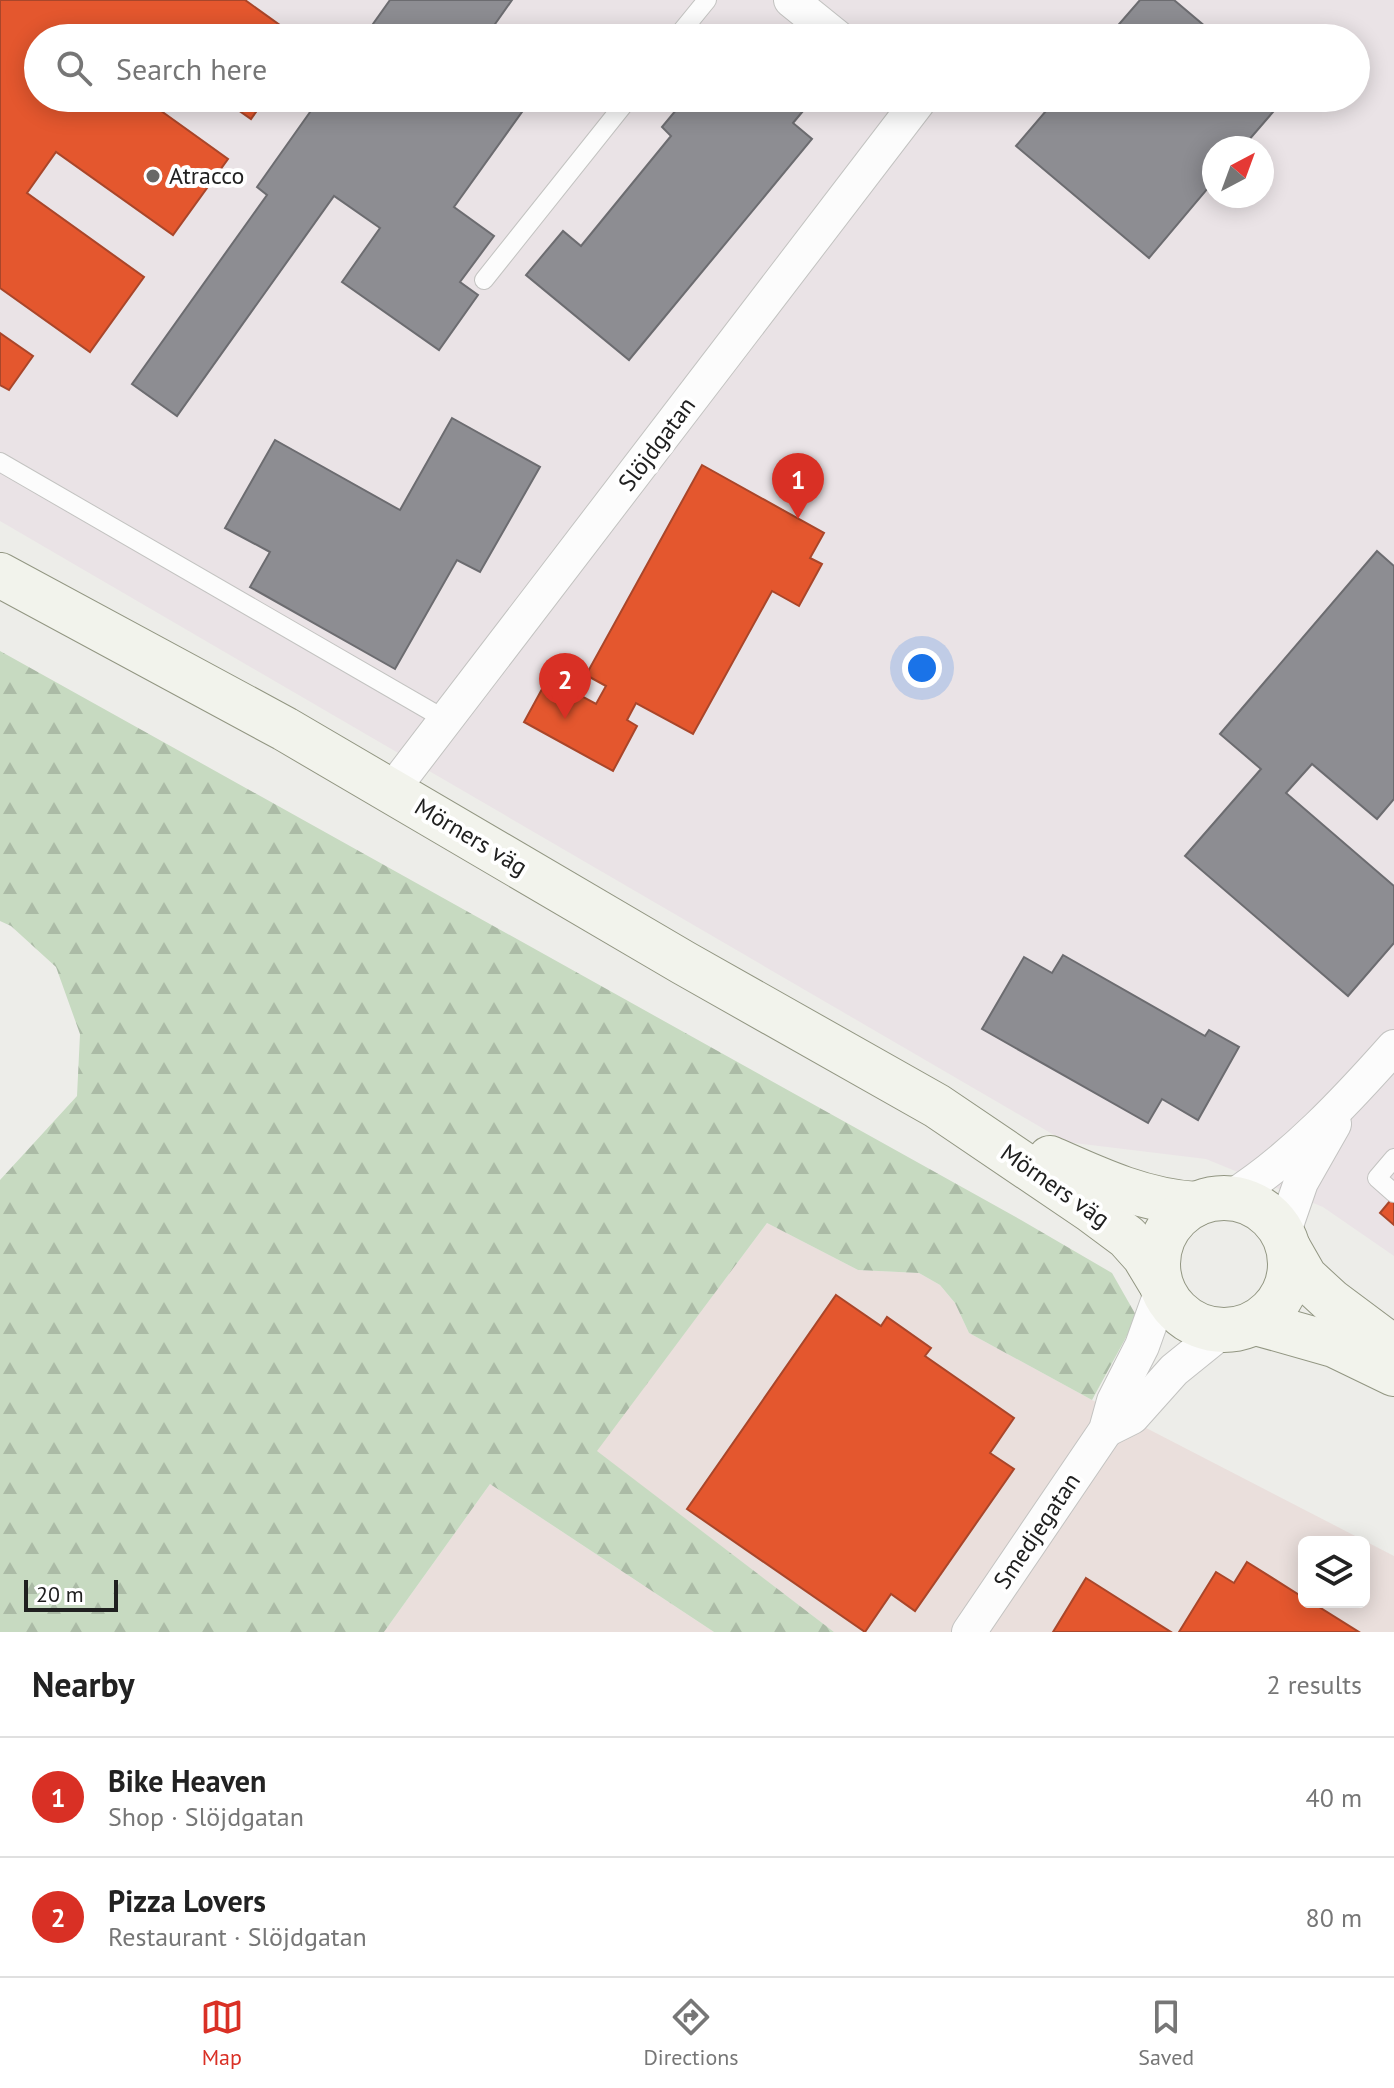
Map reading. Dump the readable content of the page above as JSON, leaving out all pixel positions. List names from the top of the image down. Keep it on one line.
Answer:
{"streets":{"main road":["Mörners väg"],"street":["Slöjdgatan","Smedjegatan"]},"crossings":[["Slöjdgatan","Mörners väg"],["Mörners väg","Smedjegatan"]],"places":["Atracco"],"scale_bar":"20 m","north":"top right","page":{"search":"Search here","pins":["1","2"],"scale":"20 m","heading":["Nearby","2 results"],"list":[{"mark":"1","name":"Bike Heaven","note":"Shop · Slöjdgatan","value":"40 m"},{"mark":"2","name":"Pizza Lovers","note":"Restaurant · Slöjdgatan","value":"80 m"}],"nav":["Map","Directions","Saved"]}}
